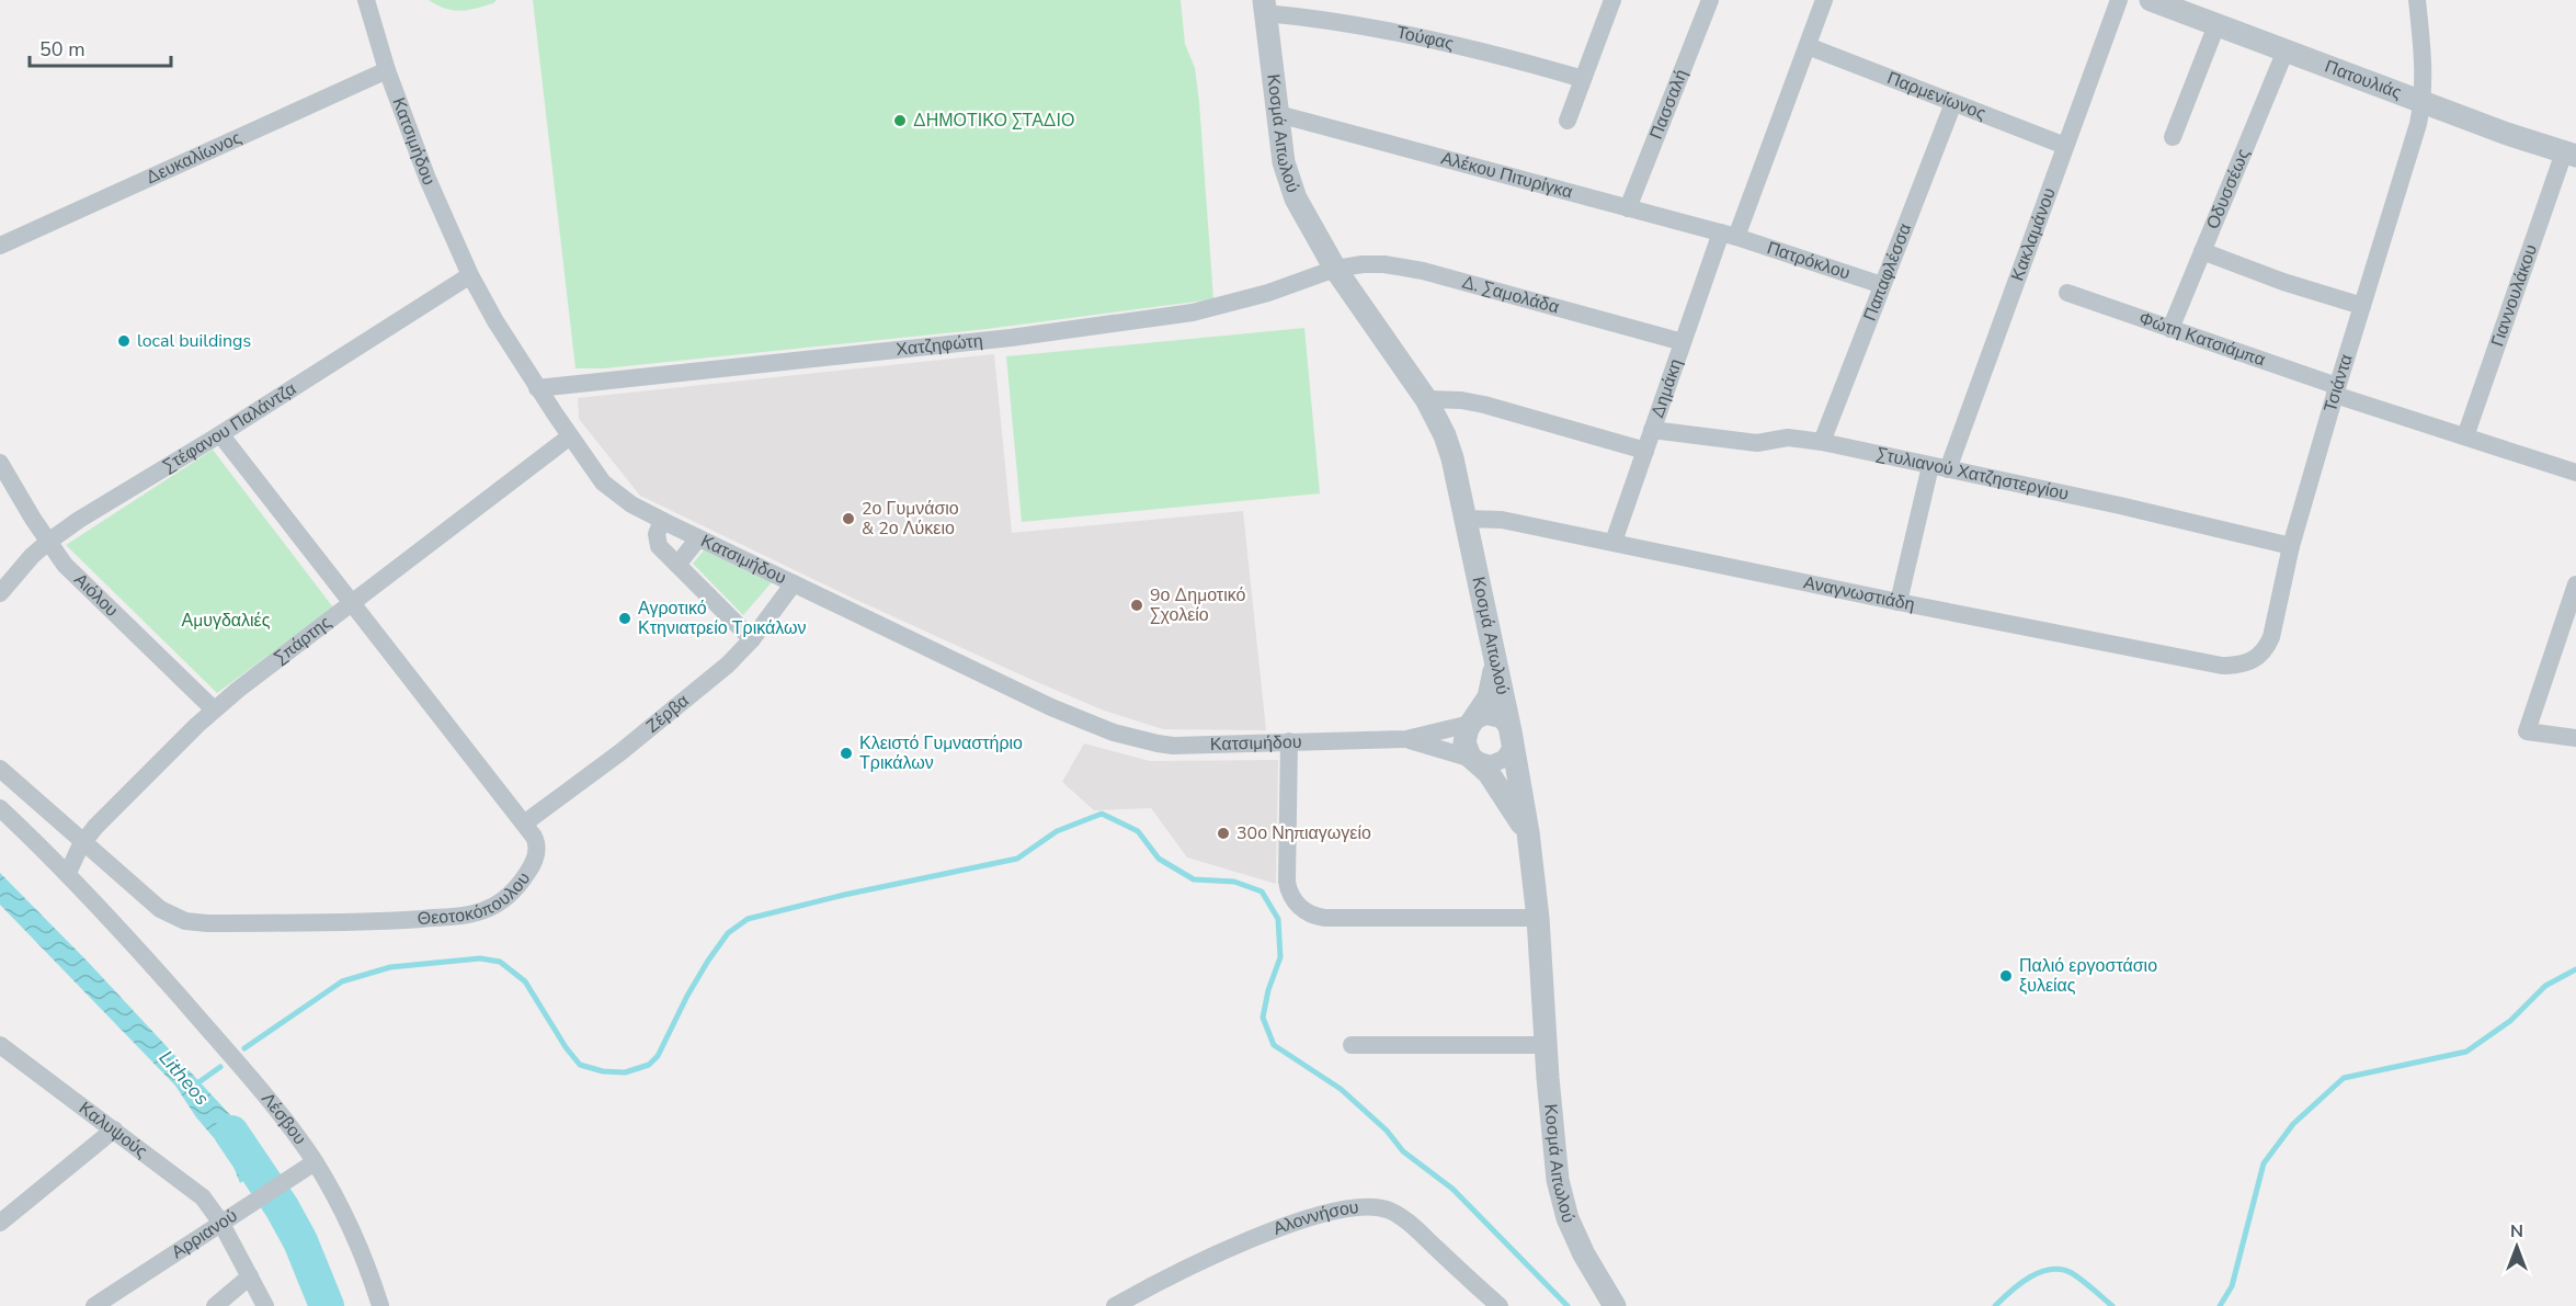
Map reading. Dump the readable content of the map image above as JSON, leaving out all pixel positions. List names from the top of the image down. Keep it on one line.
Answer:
{"streets":{"street":["Τούφας","Πατουλιάς","Παρμενίωνος","Πασσαλή","Κοσμά Αιτωλού","Κατσιμήδου","Δευκαλίωνος","Αλέκου Πιτυρίγκα","Οδυσσέως","Κακλαμάνου","Πατρόκλου","Παπαφλέσσα","Δ. Σαμολάδα","Γιαννουλάκου","Φώτη Κατσιάμπα","Χατζηφώτη","Τσιάντα","Δημάκη","Στέφανου Παλάντζα","Στυλιανού Χατζηστεργίου","Αναγνωστιάδη","Αιόλου","Σπάρτης","Ζέρβα","Θεοτοκόπουλου","Λέσβου","Καλυψούς","Αλοννήσου","Αρριανού"]},"crossings":[["Τούφας","Κοσμά Αιτωλού"],["Πατουλιάς","Οδυσσέως"],["Πατουλιάς","Γιαννουλάκου"],["Πατουλιάς","Τσιάντα"],["Παρμενίωνος","Κακλαμάνου"],["Παρμενίωνος","Παπαφλέσσα"],["Παρμενίωνος","Δημάκη"],["Πασσαλή","Αλέκου Πιτυρίγκα"],["Κοσμά Αιτωλού","Αλέκου Πιτυρίγκα"],["Κοσμά Αιτωλού","Δ. Σαμολάδα"],["Κοσμά Αιτωλού","Χατζηφώτη"],["Κοσμά Αιτωλού","Αναγνωστιάδη"],["Κατσιμήδου","Δευκαλίωνος"],["Κατσιμήδου","Χατζηφώτη"],["Κατσιμήδου","Στέφανου Παλάντζα"],["Κατσιμήδου","Σπάρτης"],["Κατσιμήδου","Ζέρβα"],["Αλέκου Πιτυρίγκα","Πατρόκλου"],["Αλέκου Πιτυρίγκα","Δημάκη"],["Οδυσσέως","Φώτη Κατσιάμπα"],["Κακλαμάνου","Στυλιανού Χατζηστεργίου"],["Κακλαμάνου","Αναγνωστιάδη"],["Πατρόκλου","Παπαφλέσσα"],["Πατρόκλου","Δημάκη"],["Παπαφλέσσα","Στυλιανού Χατζηστεργίου"],["Δ. Σαμολάδα","Χατζηφώτη"],["Δ. Σαμολάδα","Δημάκη"],["Γιαννουλάκου","Φώτη Κατσιάμπα"],["Φώτη Κατσιάμπα","Τσιάντα"],["Τσιάντα","Στυλιανού Χατζηστεργίου"],["Τσιάντα","Αναγνωστιάδη"],["Δημάκη","Στυλιανού Χατζηστεργίου"],["Δημάκη","Αναγνωστιάδη"],["Στέφανου Παλάντζα","Αιόλου"],["Στέφανου Παλάντζα","Θεοτοκόπουλου"],["Αιόλου","Σπάρτης"],["Σπάρτης","Θεοτοκόπουλου"],["Σπάρτης","Λέσβου"],["Ζέρβα","Θεοτοκόπουλου"],["Λέσβου","Αρριανού"],["Καλυψούς","Αρριανού"]],"water":["Litheos"],"parks":["Αμυγδαλιές"],"places":["ΔΗΜΟΤΙΚΟ ΣΤΑΔΙΟ","local buildings","2ο Γυμνάσιο & 2ο Λύκειο","9ο Δημοτικό Σχολείο","Αγροτικό Κτηνιατρείο Τρικάλων","Κλειστό Γυμναστήριο Τρικάλων","30ο Νηπιαγωγείο","Παλιό εργοστάσιο ξυλείας"],"scale_bar":"50 m","north":"top"}
